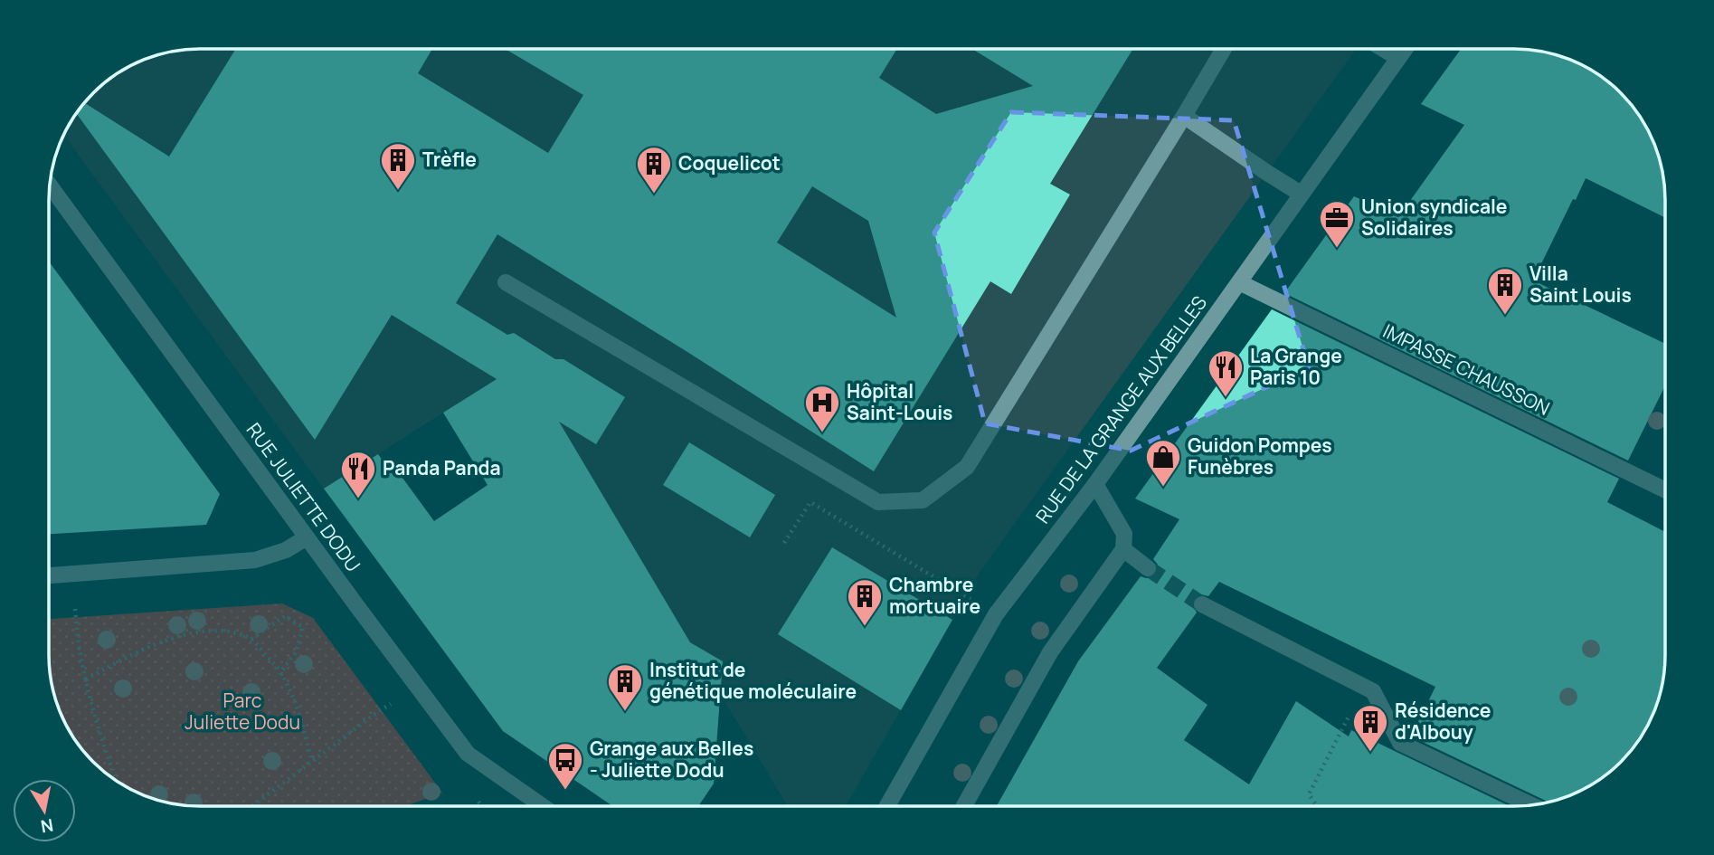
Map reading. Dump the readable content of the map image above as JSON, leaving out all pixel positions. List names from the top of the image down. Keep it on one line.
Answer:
{"streets":{"street":["IMPASSE CHAUSSON","RUE DE LA GRANGE AUX BELLES","RUE JULIETTE DODU"]},"crossings":[["IMPASSE CHAUSSON","RUE DE LA GRANGE AUX BELLES"]],"parks":["Parc Juliette Dodu"],"places":{"building":["Trèfle","Coquelicot","Villa Saint Louis","Chambre mortuaire","Institut de génétique moléculaire","Résidence d'Albouy"],"office":["Union syndicale Solidaires"],"restaurant":["La Grange Paris 10","Panda Panda"],"hospital":["Hôpital Saint-Louis"],"shop":["Guidon Pompes Funèbres"],"bus stop":["Grange aux Belles - Juliette Dodu"]},"north":"bottom"}
